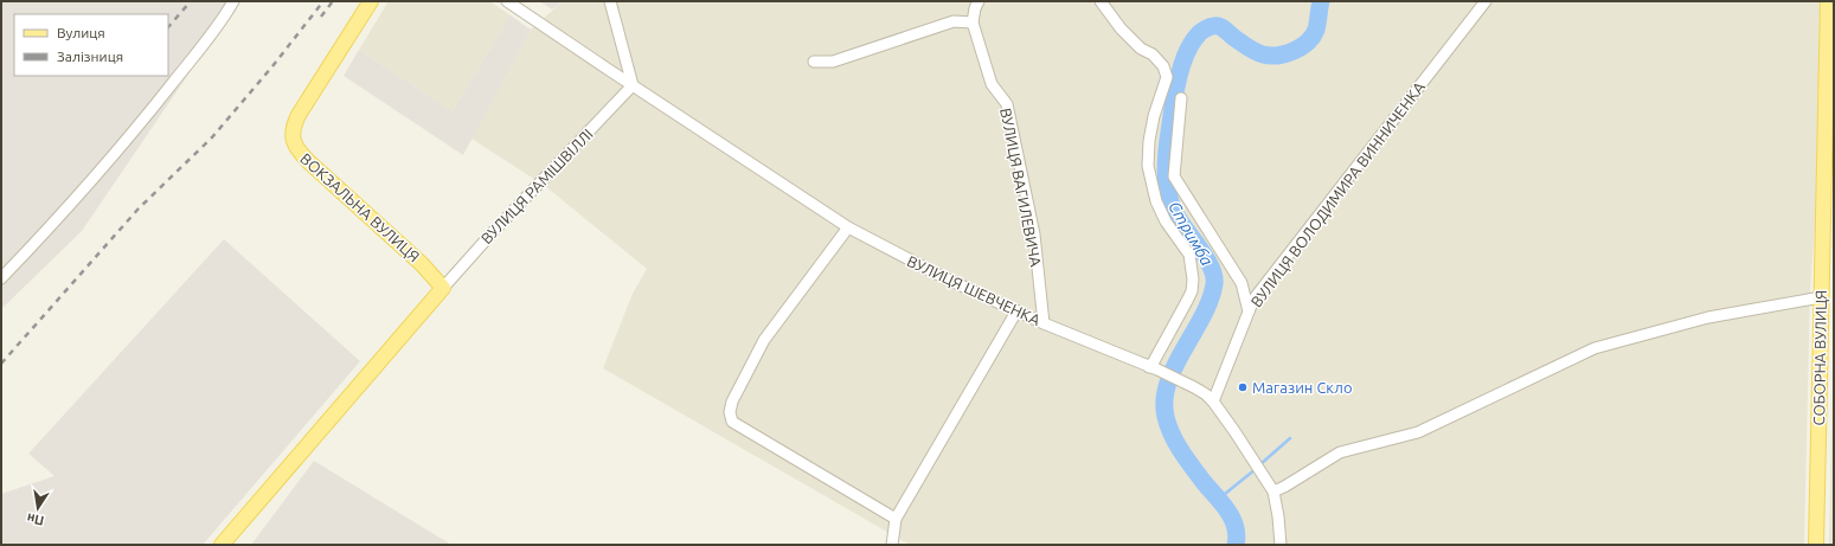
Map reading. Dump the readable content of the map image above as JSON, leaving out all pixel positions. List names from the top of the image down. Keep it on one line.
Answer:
{"streets":{"main road":["ВОКЗАЛЬНА ВУЛИЦЯ","СОБОРНА ВУЛИЦЯ"],"street":["ВУЛИЦЯ РАМІШВІЛЛІ","ВУЛИЦЯ ВАГИЛЕВИЧА","ВУЛИЦЯ ВОЛОДИМИРА ВИННИЧЕНКА","ВУЛИЦЯ ШЕВЧЕНКА"]},"crossings":[["ВУЛИЦЯ РАМІШВІЛЛІ","ВОКЗАЛЬНА ВУЛИЦЯ"],["ВУЛИЦЯ РАМІШВІЛЛІ","ВУЛИЦЯ ШЕВЧЕНКА"],["ВУЛИЦЯ ВАГИЛЕВИЧА","ВУЛИЦЯ ШЕВЧЕНКА"],["ВУЛИЦЯ ВОЛОДИМИРА ВИННИЧЕНКА","ВУЛИЦЯ ШЕВЧЕНКА"]],"water":["Стримба"],"places":["Магазин Скло"],"legend":["Вулиця","Залізниця"],"north":"bottom"}
